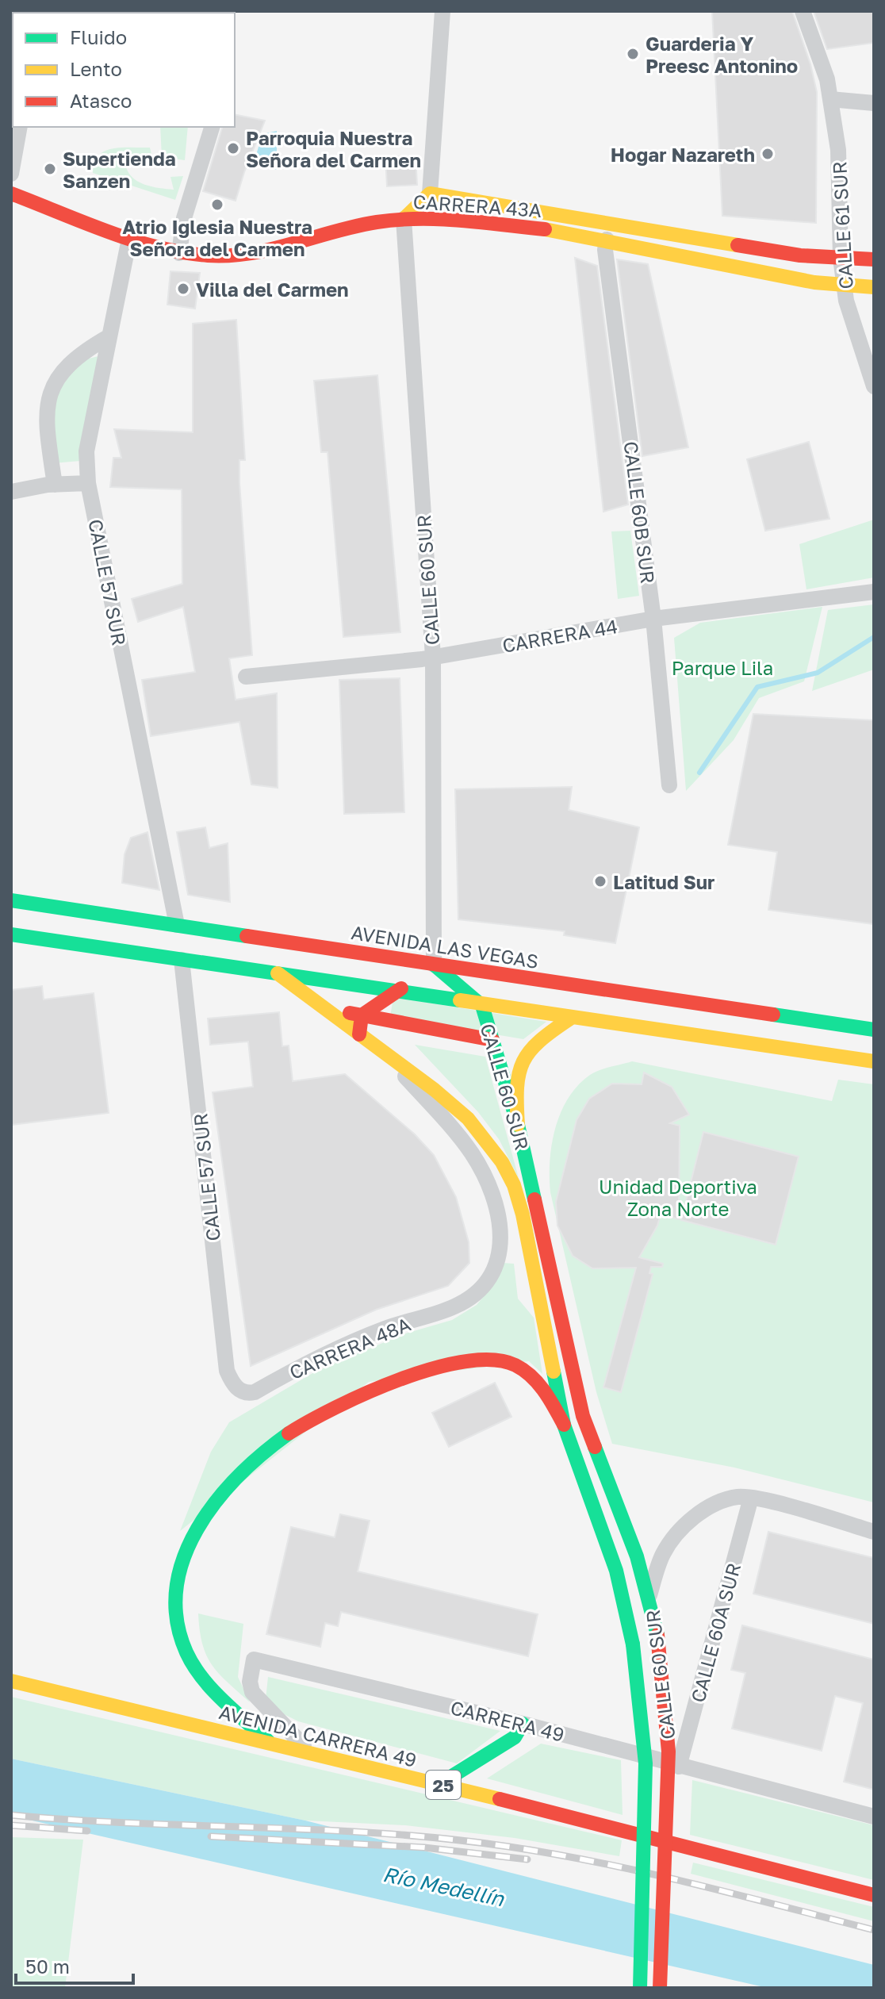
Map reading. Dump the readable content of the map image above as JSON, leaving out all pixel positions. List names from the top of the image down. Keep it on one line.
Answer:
{"streets":{"main road":["CARRERA 43A","CALLE 60 SUR","AVENIDA LAS VEGAS","AVENIDA CARRERA 49","25"],"street":["CALLE 61 SUR","CALLE 60B SUR","CALLE 57 SUR","CARRERA 44","CARRERA 48A","CALLE 60A SUR","CARRERA 49"]},"crossings":[["CARRERA 43A","CALLE 61 SUR"],["CARRERA 43A","CALLE 60B SUR"],["CARRERA 43A","CALLE 60 SUR"],["CARRERA 43A","CALLE 57 SUR"],["CALLE 60B SUR","CARRERA 44"],["CALLE 60 SUR","CARRERA 44"],["CALLE 60 SUR","AVENIDA LAS VEGAS"],["CALLE 60 SUR","CARRERA 48A"],["CALLE 57 SUR","AVENIDA LAS VEGAS"],["CALLE 57 SUR","CARRERA 48A"],["CALLE 60A SUR","CARRERA 49"],["CARRERA 49","AVENIDA CARRERA 49"]],"water":["Río Medellín"],"parks":["Parque Lila","Unidad Deportiva Zona Norte"],"places":["Guarderia Y Preesc Antonino","Parroquia Nuestra Señora del Carmen","Hogar Nazareth","Supertienda Sanzen","Atrio Iglesia Nuestra Señora del Carmen","Villa del Carmen","Latitud Sur"],"legend":["Fluido","Lento","Atasco"],"scale_bar":"50 m"}
